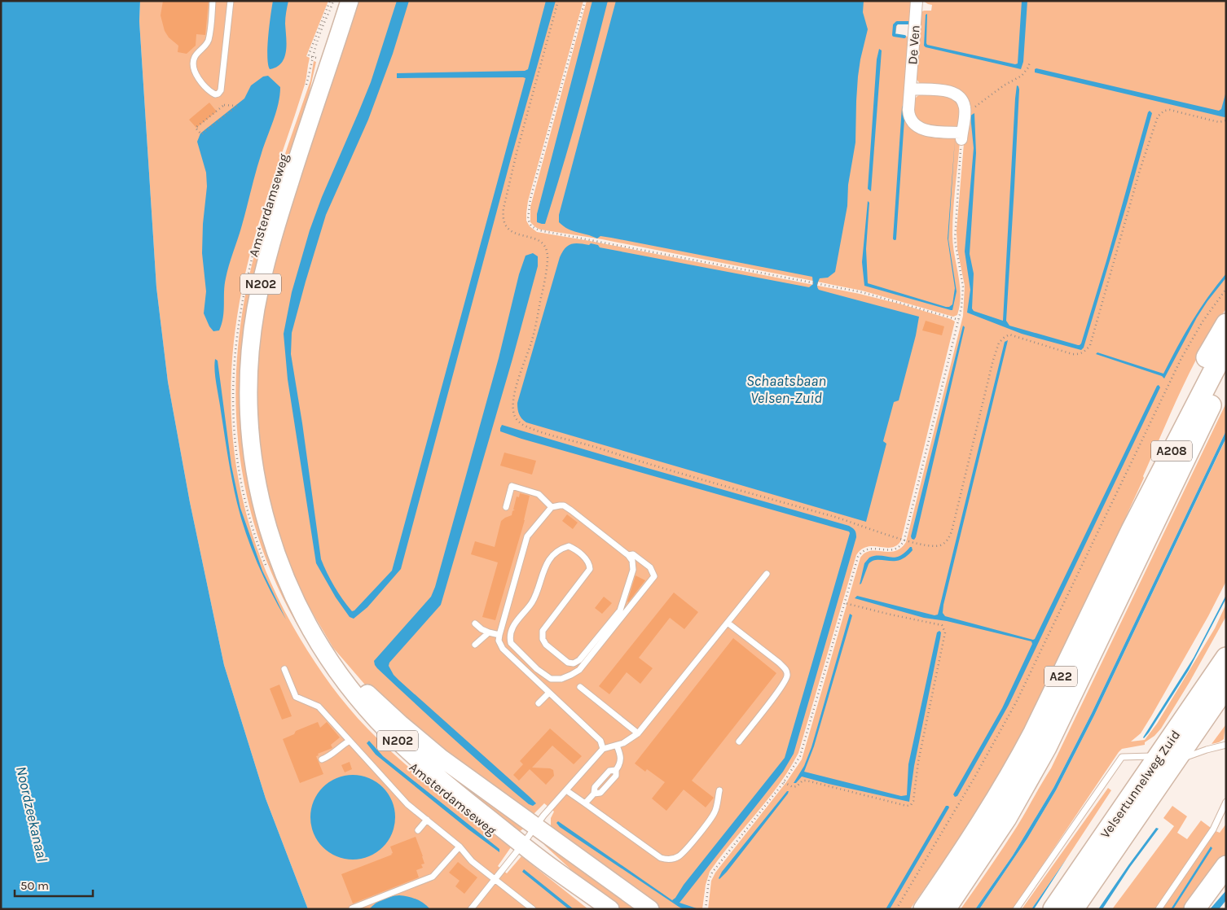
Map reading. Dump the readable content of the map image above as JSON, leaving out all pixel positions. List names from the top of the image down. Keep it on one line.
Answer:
{"streets":{"highway":["A208","A22","Velsertunnelweg Zuid"],"main road":["Amsterdamseweg","N202"],"street":["De Ven"]},"crossings":[["A208","A22"]],"water":["Schaatsbaan Velsen-Zuid","Noordzeekanaal"],"scale_bar":"50 m"}
